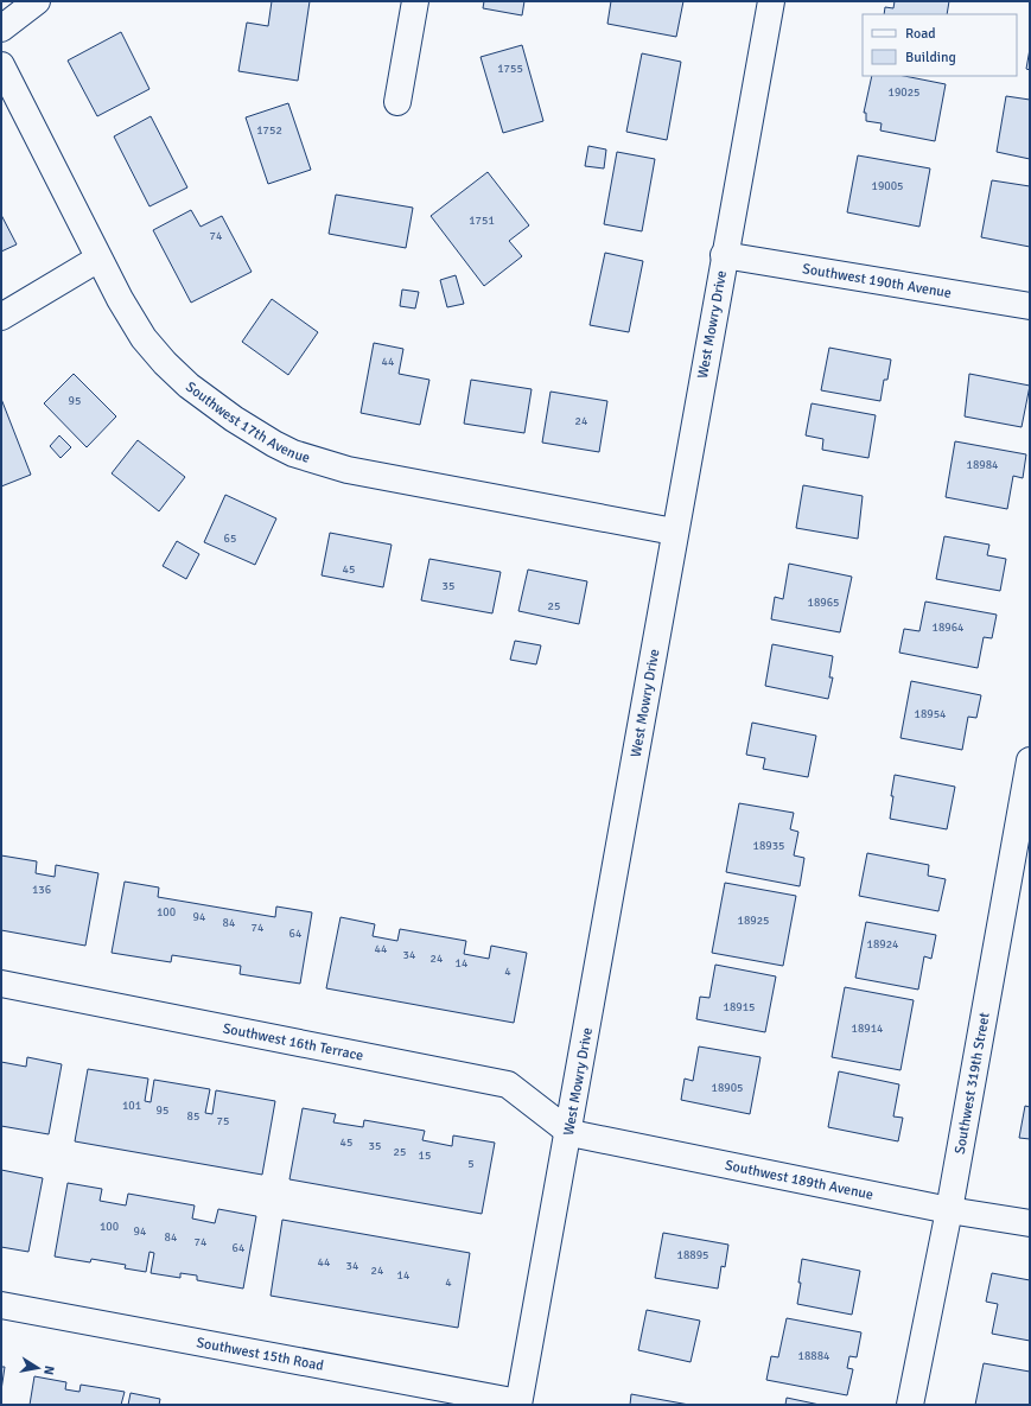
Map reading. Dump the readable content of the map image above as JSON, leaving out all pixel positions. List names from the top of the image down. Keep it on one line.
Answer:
{"streets":{"street":["Southwest 190th Avenue","West Mowry Drive","Southwest 17th Avenue","Southwest 16th Terrace","Southwest 319th Street","Southwest 189th Avenue","Southwest 15th Road"]},"crossings":[["Southwest 190th Avenue","West Mowry Drive"],["West Mowry Drive","Southwest 17th Avenue"],["West Mowry Drive","Southwest 16th Terrace"],["West Mowry Drive","Southwest 189th Avenue"],["West Mowry Drive","Southwest 15th Road"],["Southwest 16th Terrace","Southwest 189th Avenue"],["Southwest 319th Street","Southwest 189th Avenue"]],"house_numbers":["1755","19025","1752","19005","1751","74","44","95","24","18984","65","45","35","18965","25","18964","18954","18935","136","100","94","18925","84","74","64","18924","44","34","24","14","4","18915","18914","18905","101","95","85","75","45","35","25","15","5","100","94","84","74","64","18895","44","34","24","14","4","18884"],"legend":["Road","Building"],"north":"right"}
